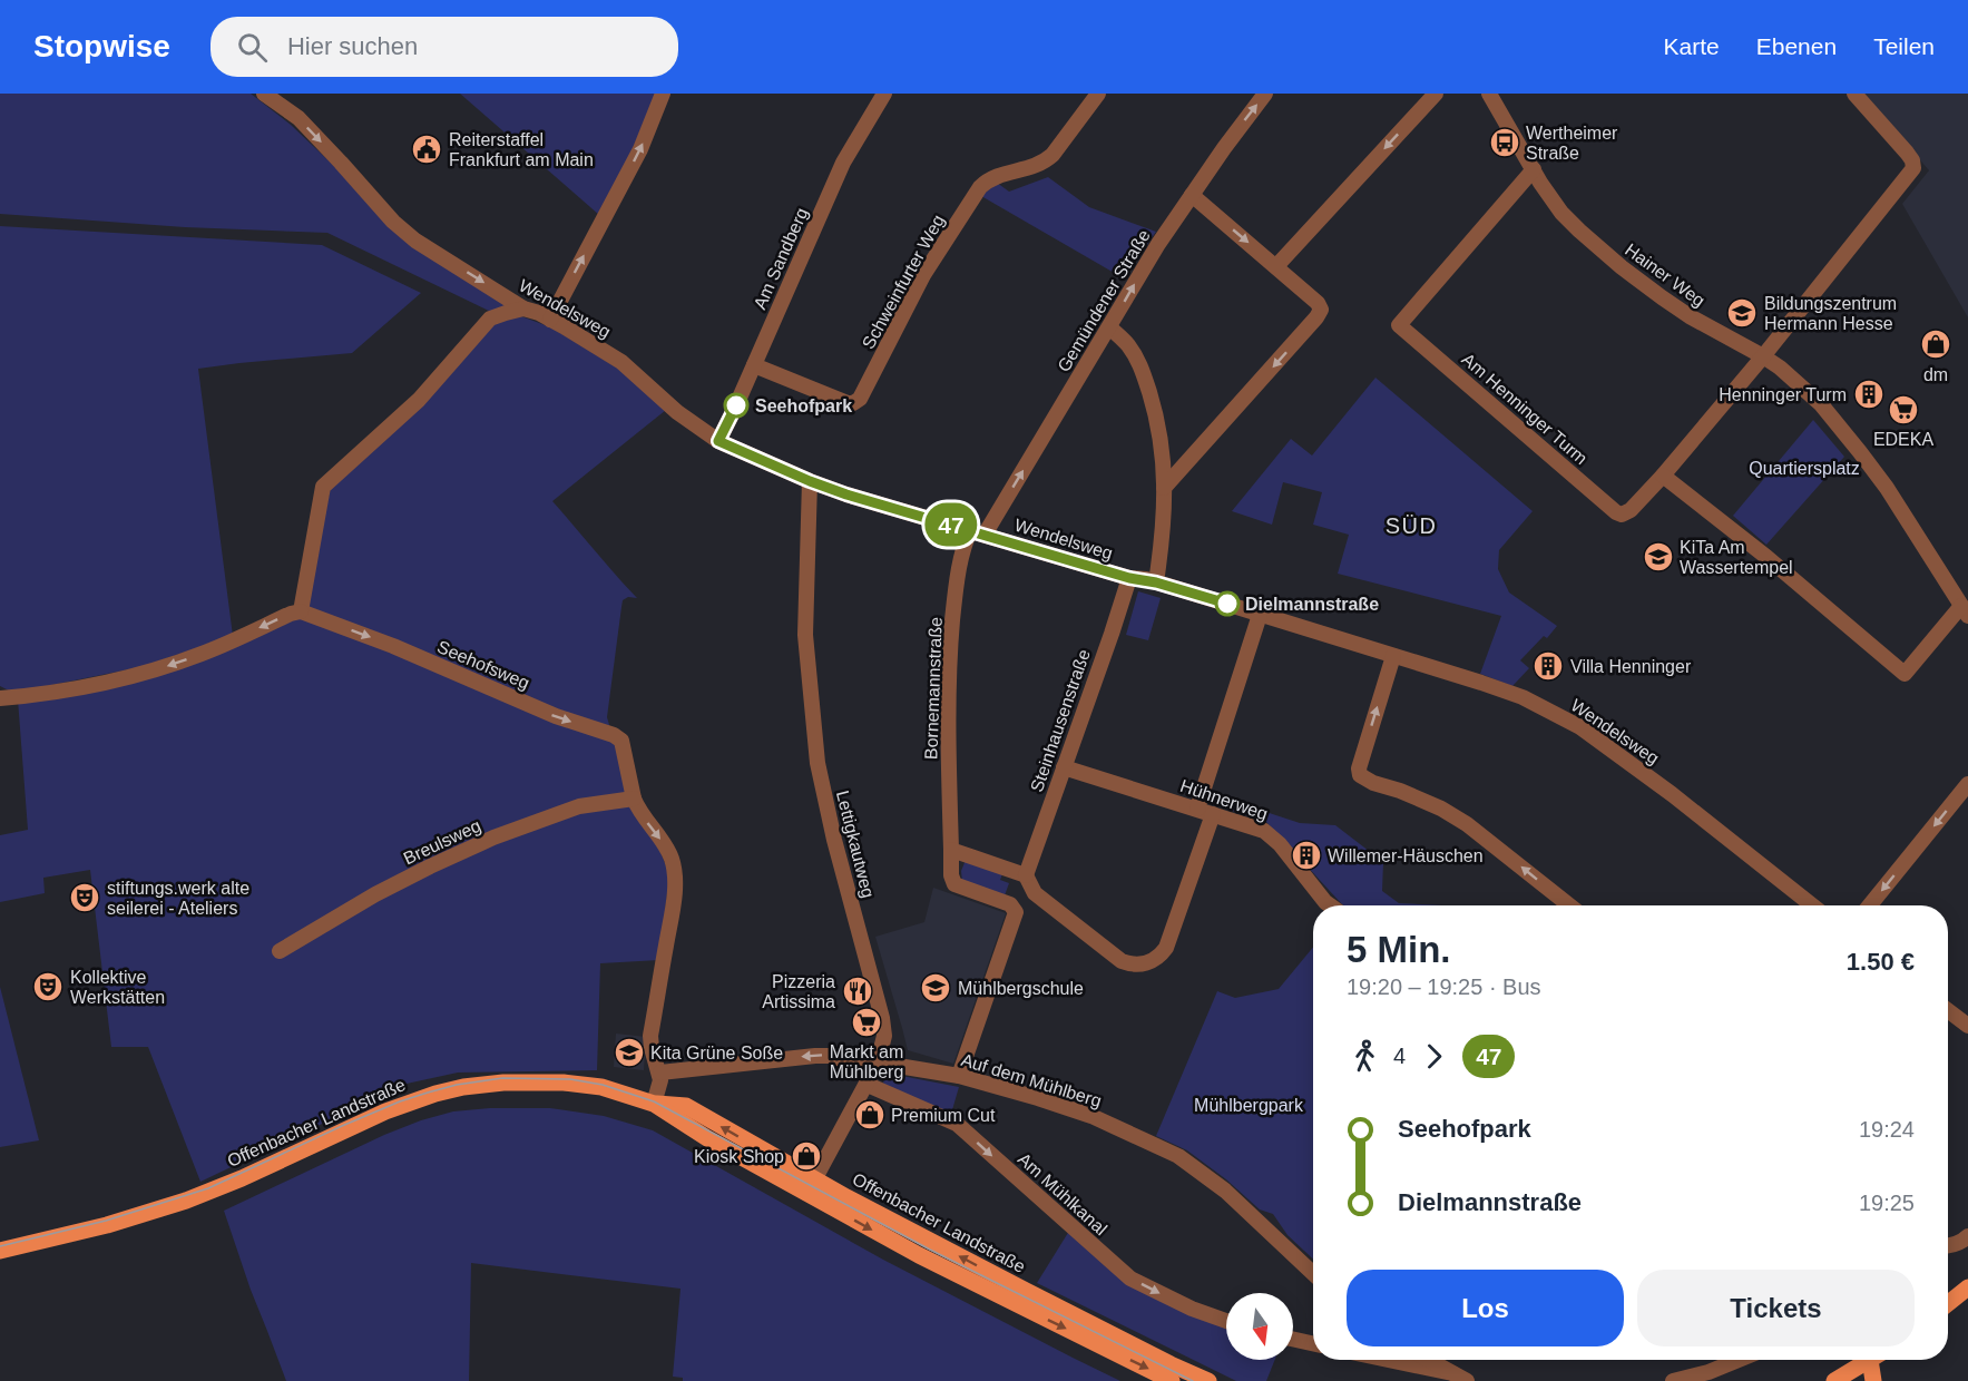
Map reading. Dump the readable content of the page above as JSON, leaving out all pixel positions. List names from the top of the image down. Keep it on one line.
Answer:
{"streets":{"main road":["Offenbacher Landstraße"],"street":["Am Sandberg","Hainer Weg","Schweinfurter Weg","Gemündener Straße","Wendelsweg","Am Henninger Turm","Seehofsweg","Bornemannstraße","Steinhausenstraße","Hühnerweg","Breulsweg","Lettigkautweg","Auf dem Mühlberg","Am Mühlkanal"]},"crossings":[["Am Sandberg","Schweinfurter Weg"],["Am Sandberg","Wendelsweg"],["Hainer Weg","Am Henninger Turm"],["Gemündener Straße","Wendelsweg"],["Gemündener Straße","Bornemannstraße"],["Wendelsweg","Bornemannstraße"],["Wendelsweg","Steinhausenstraße"],["Wendelsweg","Lettigkautweg"],["Seehofsweg","Breulsweg"],["Bornemannstraße","Auf dem Mühlberg"],["Steinhausenstraße","Hühnerweg"],["Lettigkautweg","Auf dem Mühlberg"],["Lettigkautweg","Offenbacher Landstraße"],["Lettigkautweg","Am Mühlkanal"]],"one_way":["Gemündener Straße","Seehofsweg","Am Mühlkanal"],"districts":["SÜD"],"parks":["Quartiersplatz","Mühlbergpark"],"places":{"bus stop":["Wertheimer Straße"],"public building":["Reiterstaffel Frankfurt am Main"],"school or university":["Bildungszentrum Hermann Hesse","KiTa Am Wassertempel","Mühlbergschule","Kita Grüne Soße"],"shop":["dm","Premium Cut","Kiosk Shop"],"building":["Henninger Turm","Villa Henninger","Willemer-Häuschen"],"other":["Seehofpark","Dielmannstraße"],"supermarket":["EDEKA","Markt am Mühlberg"],"theatre":["stiftungs.werk alte seilerei - Ateliers","Kollektive Werkstätten"],"restaurant":["Pizzeria Artissima"]},"lines":["bus line 47"],"north":"bottom","page":{"header":"Stopwise","search":"Hier suchen","nav":["Karte","Ebenen","Teilen"],"on_map":"47","heading":["5 Min.","19:20 – 19:25 · Bus","1.50 €"],"legs":["4","47"],"list":[{"name":"Seehofpark","value":"19:24"},{"name":"Dielmannstraße","value":"19:25"}],"buttons":["Los","Tickets"]}}
